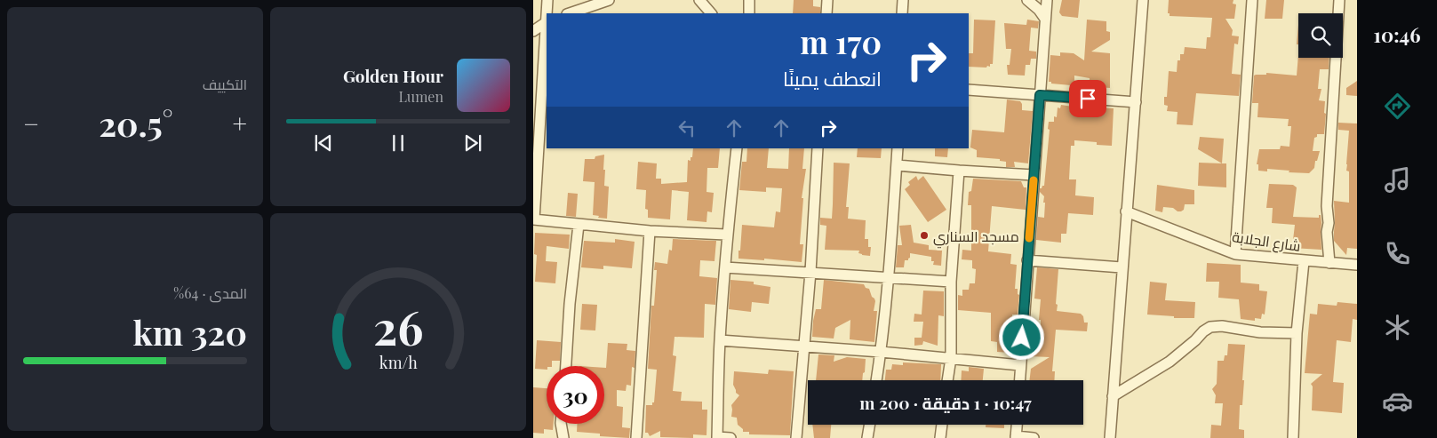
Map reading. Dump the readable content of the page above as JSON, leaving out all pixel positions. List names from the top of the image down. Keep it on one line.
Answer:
{"streets":{"street":["شارع الجلابة"]},"places":["مسجد السناري"],"page":{"tabs":"10:46","tile":["التكييف",["المدى · 64%","320 km"]],"turn":["170 m","انعطف يمينًا"],"song":["Golden Hour","Lumen"],"heat":["−","20.5°","+"],"limit":"30","trip":"10:47 · 1 دقيقة · 200 m","gauge":["26","km/h"]}}
